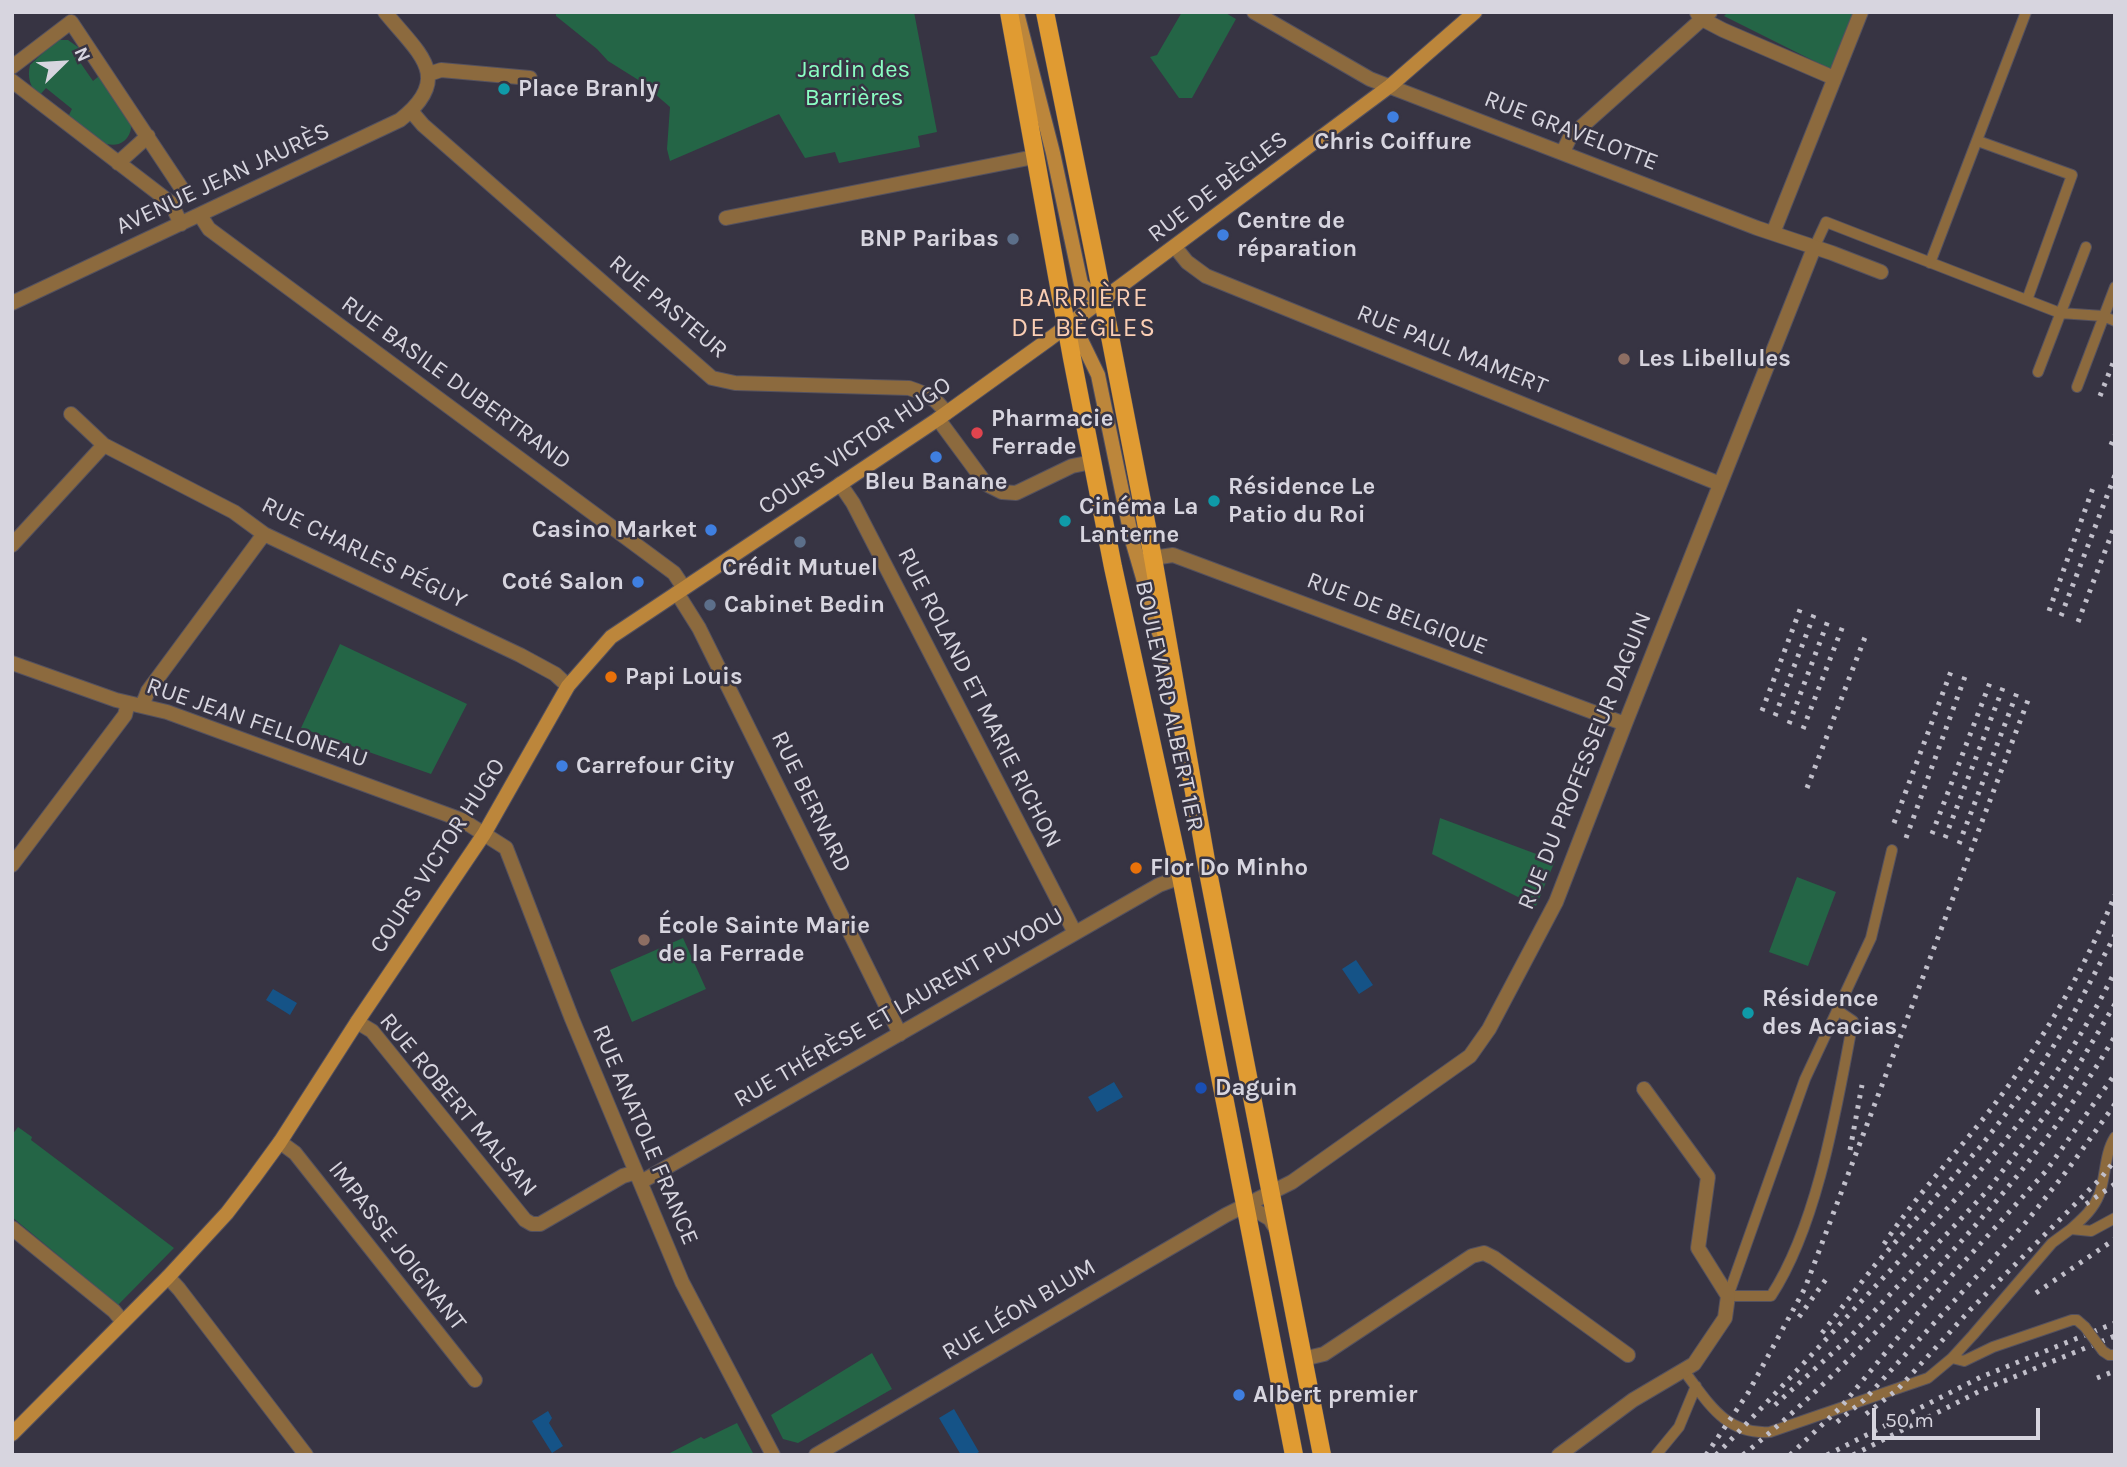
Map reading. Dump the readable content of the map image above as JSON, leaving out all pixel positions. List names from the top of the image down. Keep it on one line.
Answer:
{"streets":{"main road":["BOULEVARD ALBERT 1ER"],"street":["RUE GRAVELOTTE","AVENUE JEAN JAURÈS","RUE DE BÈGLES","RUE PASTEUR","RUE PAUL MAMERT","RUE BASILE DUBERTRAND","COURS VICTOR HUGO","RUE CHARLES PÉGUY","RUE DE BELGIQUE","RUE ROLAND ET MARIE RICHON","RUE JEAN FELLONEAU","RUE DU PROFESSEUR DAGUIN","RUE BERNARD","RUE THÉRÈSE ET LAURENT PUYOOU","RUE ROBERT MALSAN","RUE ANATOLE FRANCE","IMPASSE JOIGNANT","RUE LÉON BLUM"]},"crossings":[["RUE GRAVELOTTE","RUE DE BÈGLES"],["RUE GRAVELOTTE","RUE DU PROFESSEUR DAGUIN"],["AVENUE JEAN JAURÈS","RUE PASTEUR"],["AVENUE JEAN JAURÈS","RUE BASILE DUBERTRAND"],["RUE DE BÈGLES","RUE PAUL MAMERT"],["RUE DE BÈGLES","COURS VICTOR HUGO"],["RUE DE BÈGLES","BOULEVARD ALBERT 1ER"],["RUE PASTEUR","COURS VICTOR HUGO"],["RUE PASTEUR","BOULEVARD ALBERT 1ER"],["RUE PAUL MAMERT","RUE DU PROFESSEUR DAGUIN"],["RUE BASILE DUBERTRAND","COURS VICTOR HUGO"],["RUE BASILE DUBERTRAND","RUE BERNARD"],["COURS VICTOR HUGO","RUE CHARLES PÉGUY"],["COURS VICTOR HUGO","RUE ROLAND ET MARIE RICHON"],["COURS VICTOR HUGO","RUE JEAN FELLONEAU"],["COURS VICTOR HUGO","RUE BERNARD"],["COURS VICTOR HUGO","RUE ROBERT MALSAN"],["COURS VICTOR HUGO","RUE ANATOLE FRANCE"],["COURS VICTOR HUGO","IMPASSE JOIGNANT"],["RUE DE BELGIQUE","BOULEVARD ALBERT 1ER"],["RUE DE BELGIQUE","RUE DU PROFESSEUR DAGUIN"],["RUE ROLAND ET MARIE RICHON","RUE THÉRÈSE ET LAURENT PUYOOU"],["BOULEVARD ALBERT 1ER","RUE DU PROFESSEUR DAGUIN"],["BOULEVARD ALBERT 1ER","RUE THÉRÈSE ET LAURENT PUYOOU"],["BOULEVARD ALBERT 1ER","RUE LÉON BLUM"],["RUE JEAN FELLONEAU","RUE ANATOLE FRANCE"],["RUE BERNARD","RUE THÉRÈSE ET LAURENT PUYOOU"],["RUE THÉRÈSE ET LAURENT PUYOOU","RUE ROBERT MALSAN"],["RUE THÉRÈSE ET LAURENT PUYOOU","RUE ANATOLE FRANCE"],["RUE ROBERT MALSAN","RUE ANATOLE FRANCE"]],"districts":["BARRIÈRE DE BÈGLES"],"parks":["Jardin des Barrières"],"places":["Place Branly","Chris Coiffure","Centre de réparation","BNP Paribas","Les Libellules","Pharmacie Ferrade","Bleu Banane","Résidence Le Patio du Roi","Cinéma La Lanterne","Casino Market","Crédit Mutuel","Coté Salon","Cabinet Bedin","Papi Louis","Carrefour City","Flor Do Minho","École Sainte Marie de la Ferrade","Résidence des Acacias","Daguin","Albert premier"],"scale_bar":"50 m","north":"top right"}
